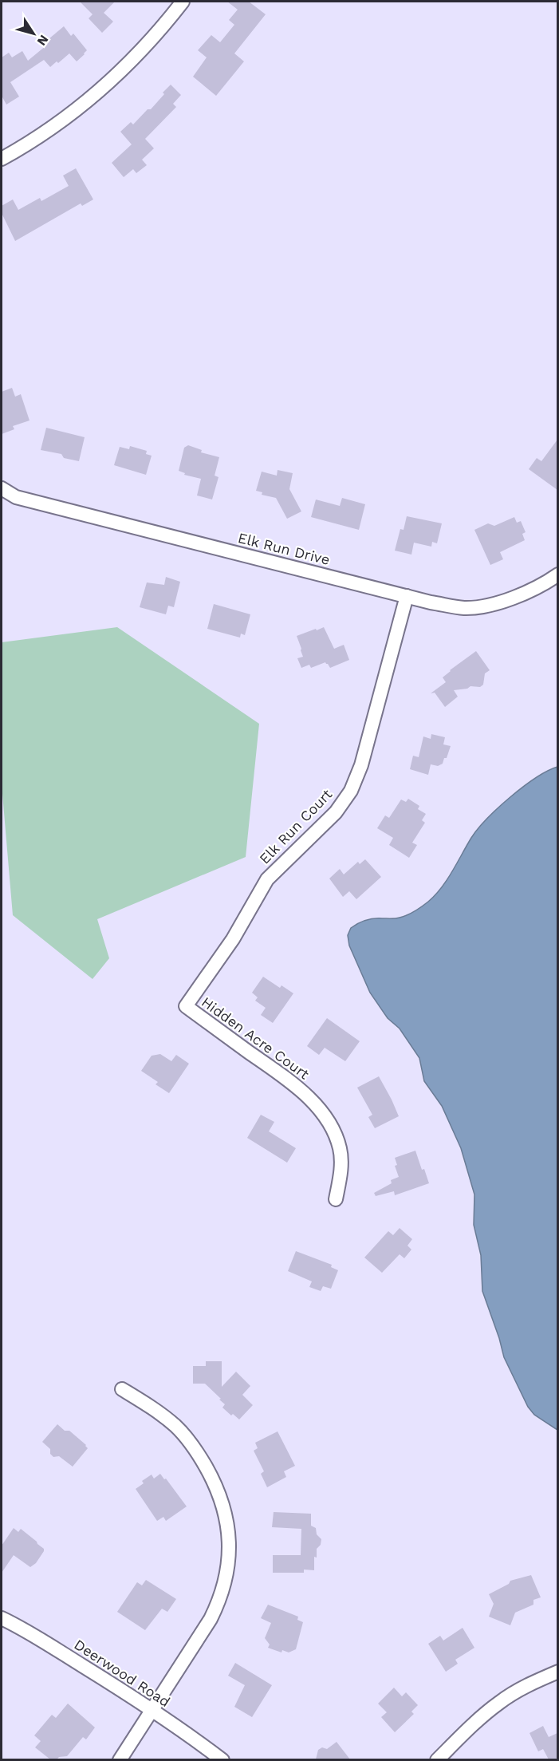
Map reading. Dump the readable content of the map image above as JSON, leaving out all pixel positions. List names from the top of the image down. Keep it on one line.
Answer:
{"streets":{"street":["Elk Run Drive","Elk Run Court","Hidden Acre Court","Deerwood Road"]},"crossings":[["Elk Run Drive","Elk Run Court"],["Elk Run Court","Hidden Acre Court"]],"north":"bottom right"}
